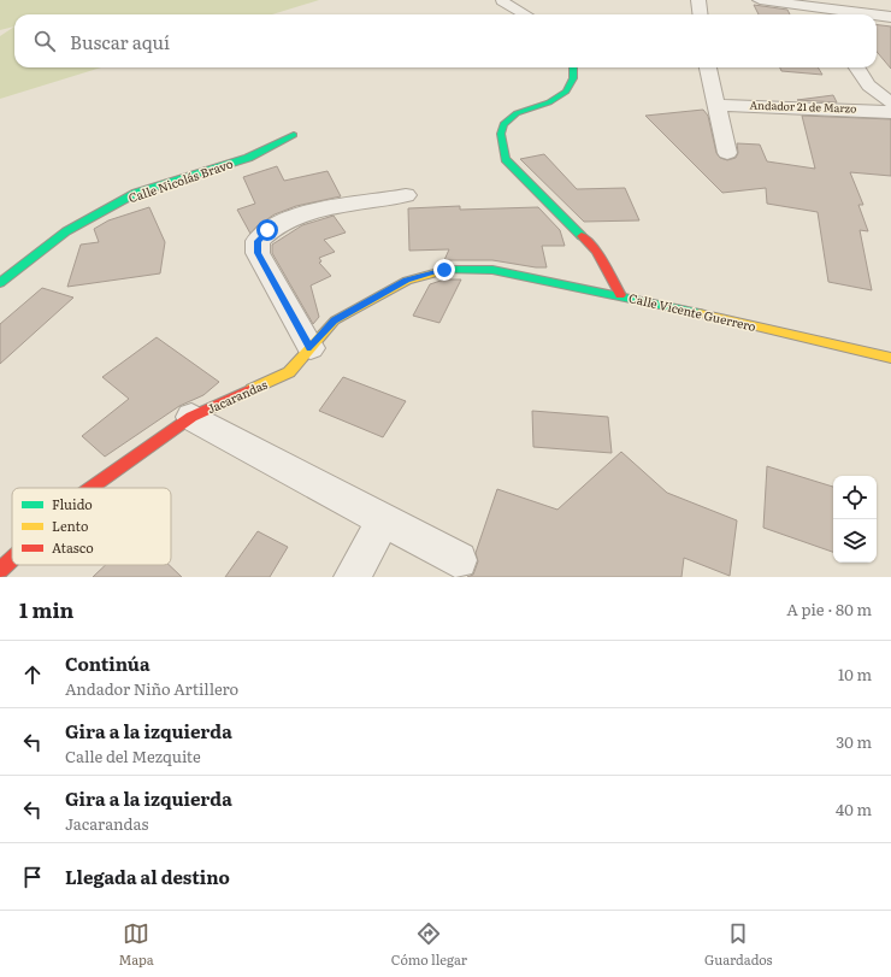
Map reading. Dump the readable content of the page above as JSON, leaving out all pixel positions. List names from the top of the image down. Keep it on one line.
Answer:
{"streets":{"street":["Andador 21 de Marzo","Calle Nicolás Bravo","Calle Vicente Guerrero","Jacarandas"]},"crossings":[["Calle Vicente Guerrero","Jacarandas"]],"legend":["Fluido","Lento","Atasco"],"page":{"search":"Buscar aquí","heading":["1 min","A pie · 80 m"],"list":[["Continúa","Andador Niño Artillero","10 m"],["Gira a la izquierda","Calle del Mezquite","30 m"],["Gira a la izquierda","Jacarandas","40 m"],"Llegada al destino"],"nav":["Mapa","Cómo llegar","Guardados"]}}
